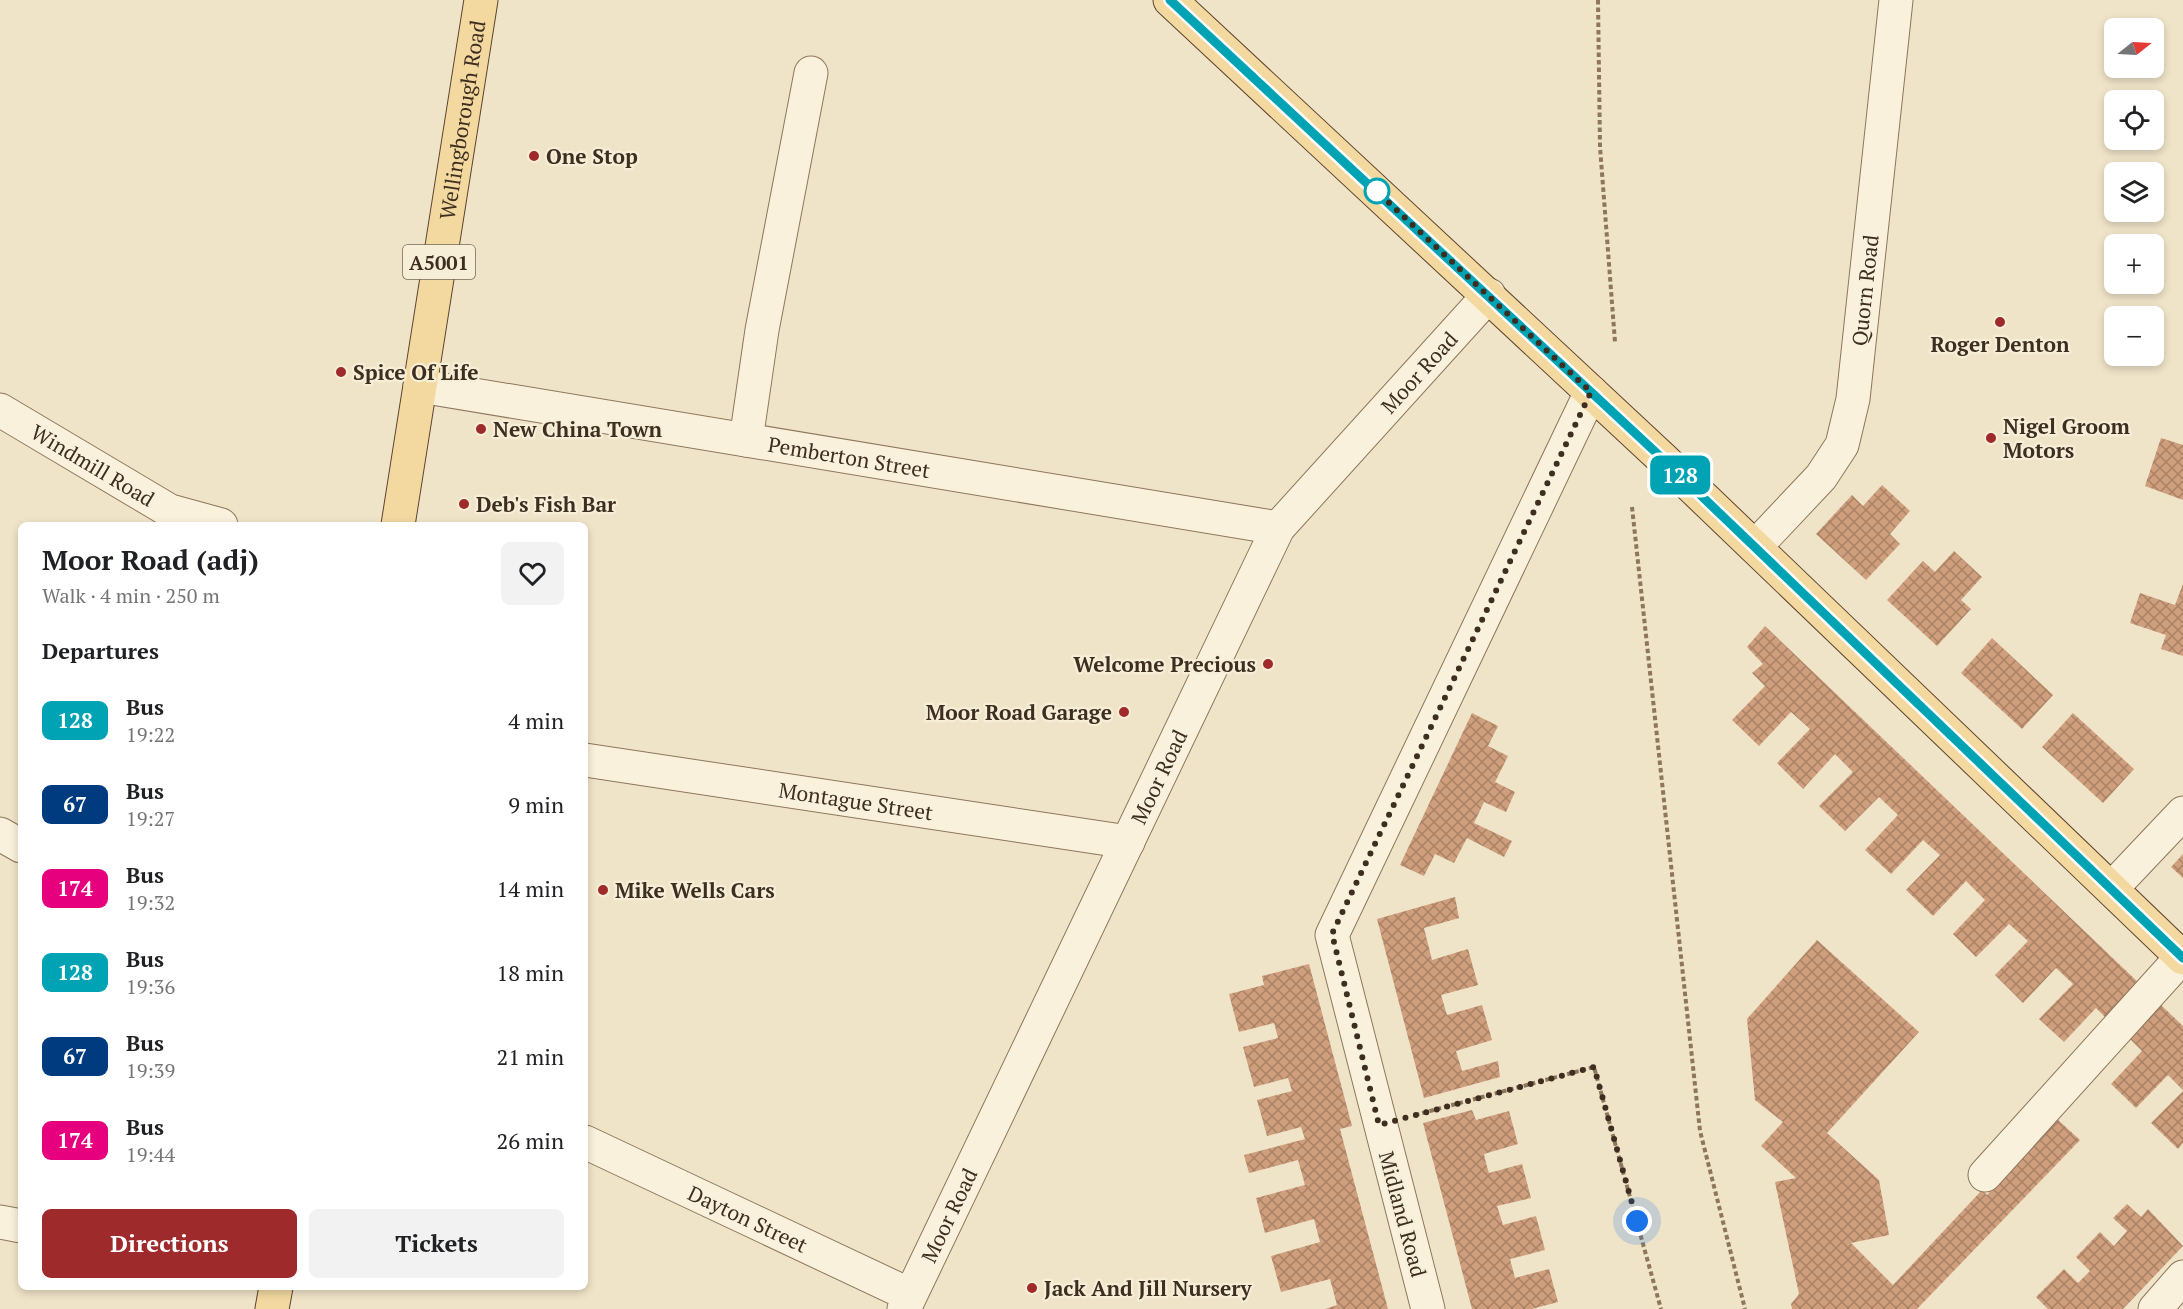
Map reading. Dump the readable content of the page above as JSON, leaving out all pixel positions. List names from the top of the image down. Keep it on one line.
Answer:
{"streets":{"main road":["Wellingborough Road","A5001"],"street":["Quorn Road","Moor Road","Pemberton Street","Windmill Road","Montague Street","Midland Road","Dayton Street"]},"crossings":[["Wellingborough Road","Pemberton Street"],["Moor Road","Pemberton Street"],["Moor Road","Montague Street"],["Moor Road","Dayton Street"]],"places":["One Stop","Roger Denton","Spice Of Life","New China Town","Nigel Groom Motors","Deb's Fish Bar","Welcome Precious","Moor Road Garage","Mike Wells Cars","Jack And Jill Nursery"],"lines":["bus line 128"],"north":"right","page":{"on_map":"128","map_buttons":["+","−"],"heading":[["Moor Road (adj)","Walk · 4 min · 250 m"],"Departures"],"list":[{"mark":"128","name":"Bus","note":"19:22","value":"4 min"},{"mark":"67","name":"Bus","note":"19:27","value":"9 min"},{"mark":"174","name":"Bus","note":"19:32","value":"14 min"},{"mark":"128","name":"Bus","note":"19:36","value":"18 min"},{"mark":"67","name":"Bus","note":"19:39","value":"21 min"},{"mark":"174","name":"Bus","note":"19:44","value":"26 min"}],"buttons":["Directions","Tickets"]}}
